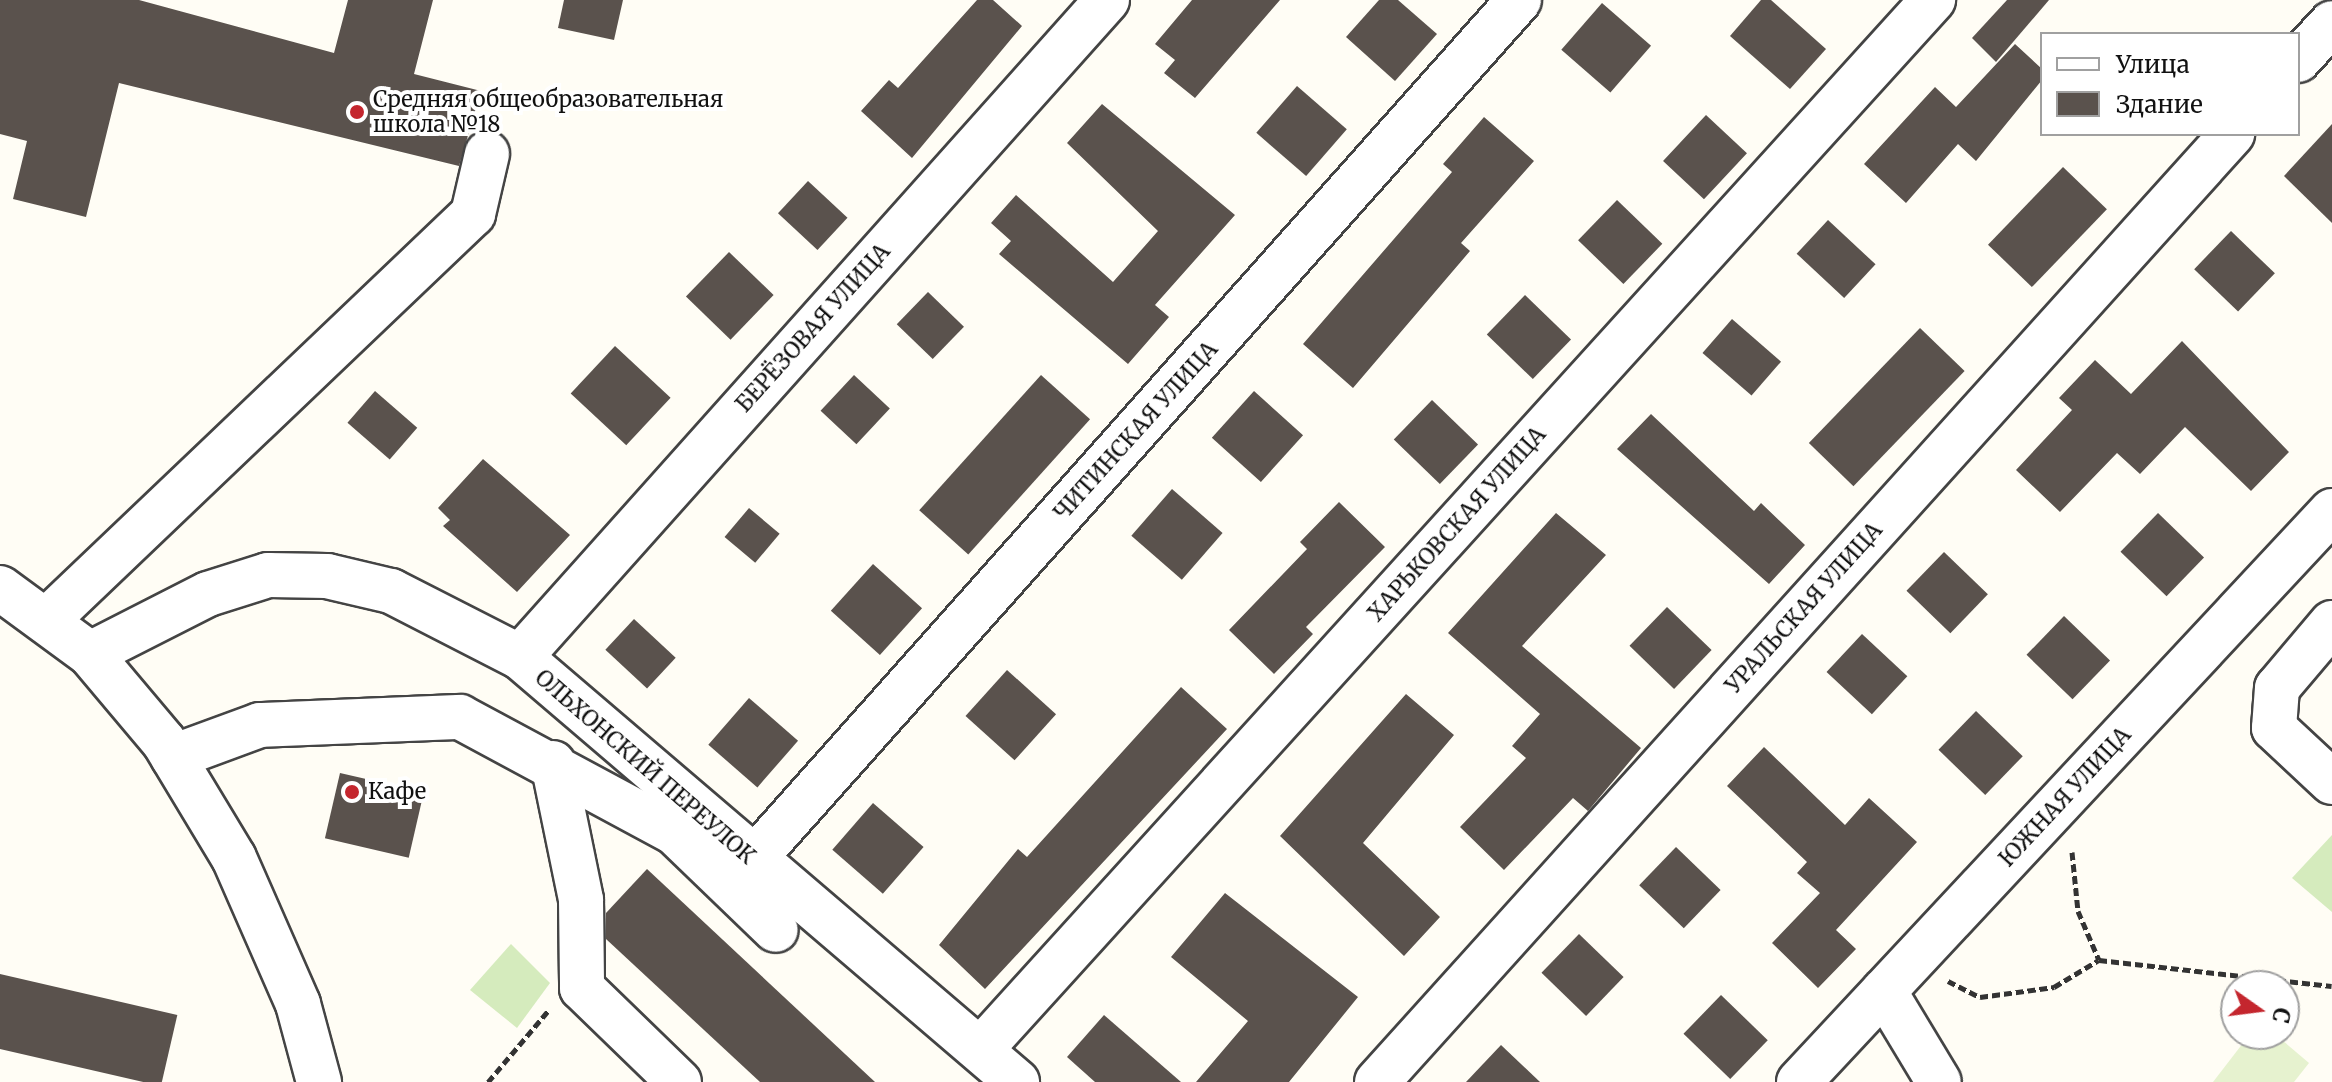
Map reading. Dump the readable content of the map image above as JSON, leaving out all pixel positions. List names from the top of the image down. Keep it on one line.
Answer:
{"streets":{"street":["БЕРЁЗОВАЯ УЛИЦА","ЧИТИНСКАЯ УЛИЦА","ХАРЬКОВСКАЯ УЛИЦА","УРАЛЬСКАЯ УЛИЦА","ОЛЬХОНСКИЙ ПЕРЕУЛОК","ЮЖНАЯ УЛИЦА"]},"crossings":[["БЕРЁЗОВАЯ УЛИЦА","ОЛЬХОНСКИЙ ПЕРЕУЛОК"],["ЧИТИНСКАЯ УЛИЦА","ОЛЬХОНСКИЙ ПЕРЕУЛОК"],["ХАРЬКОВСКАЯ УЛИЦА","ОЛЬХОНСКИЙ ПЕРЕУЛОК"]],"places":["Средняя общеобразовательная школа №18","Кафе"],"legend":["Улица","Здание"],"north":"right"}
